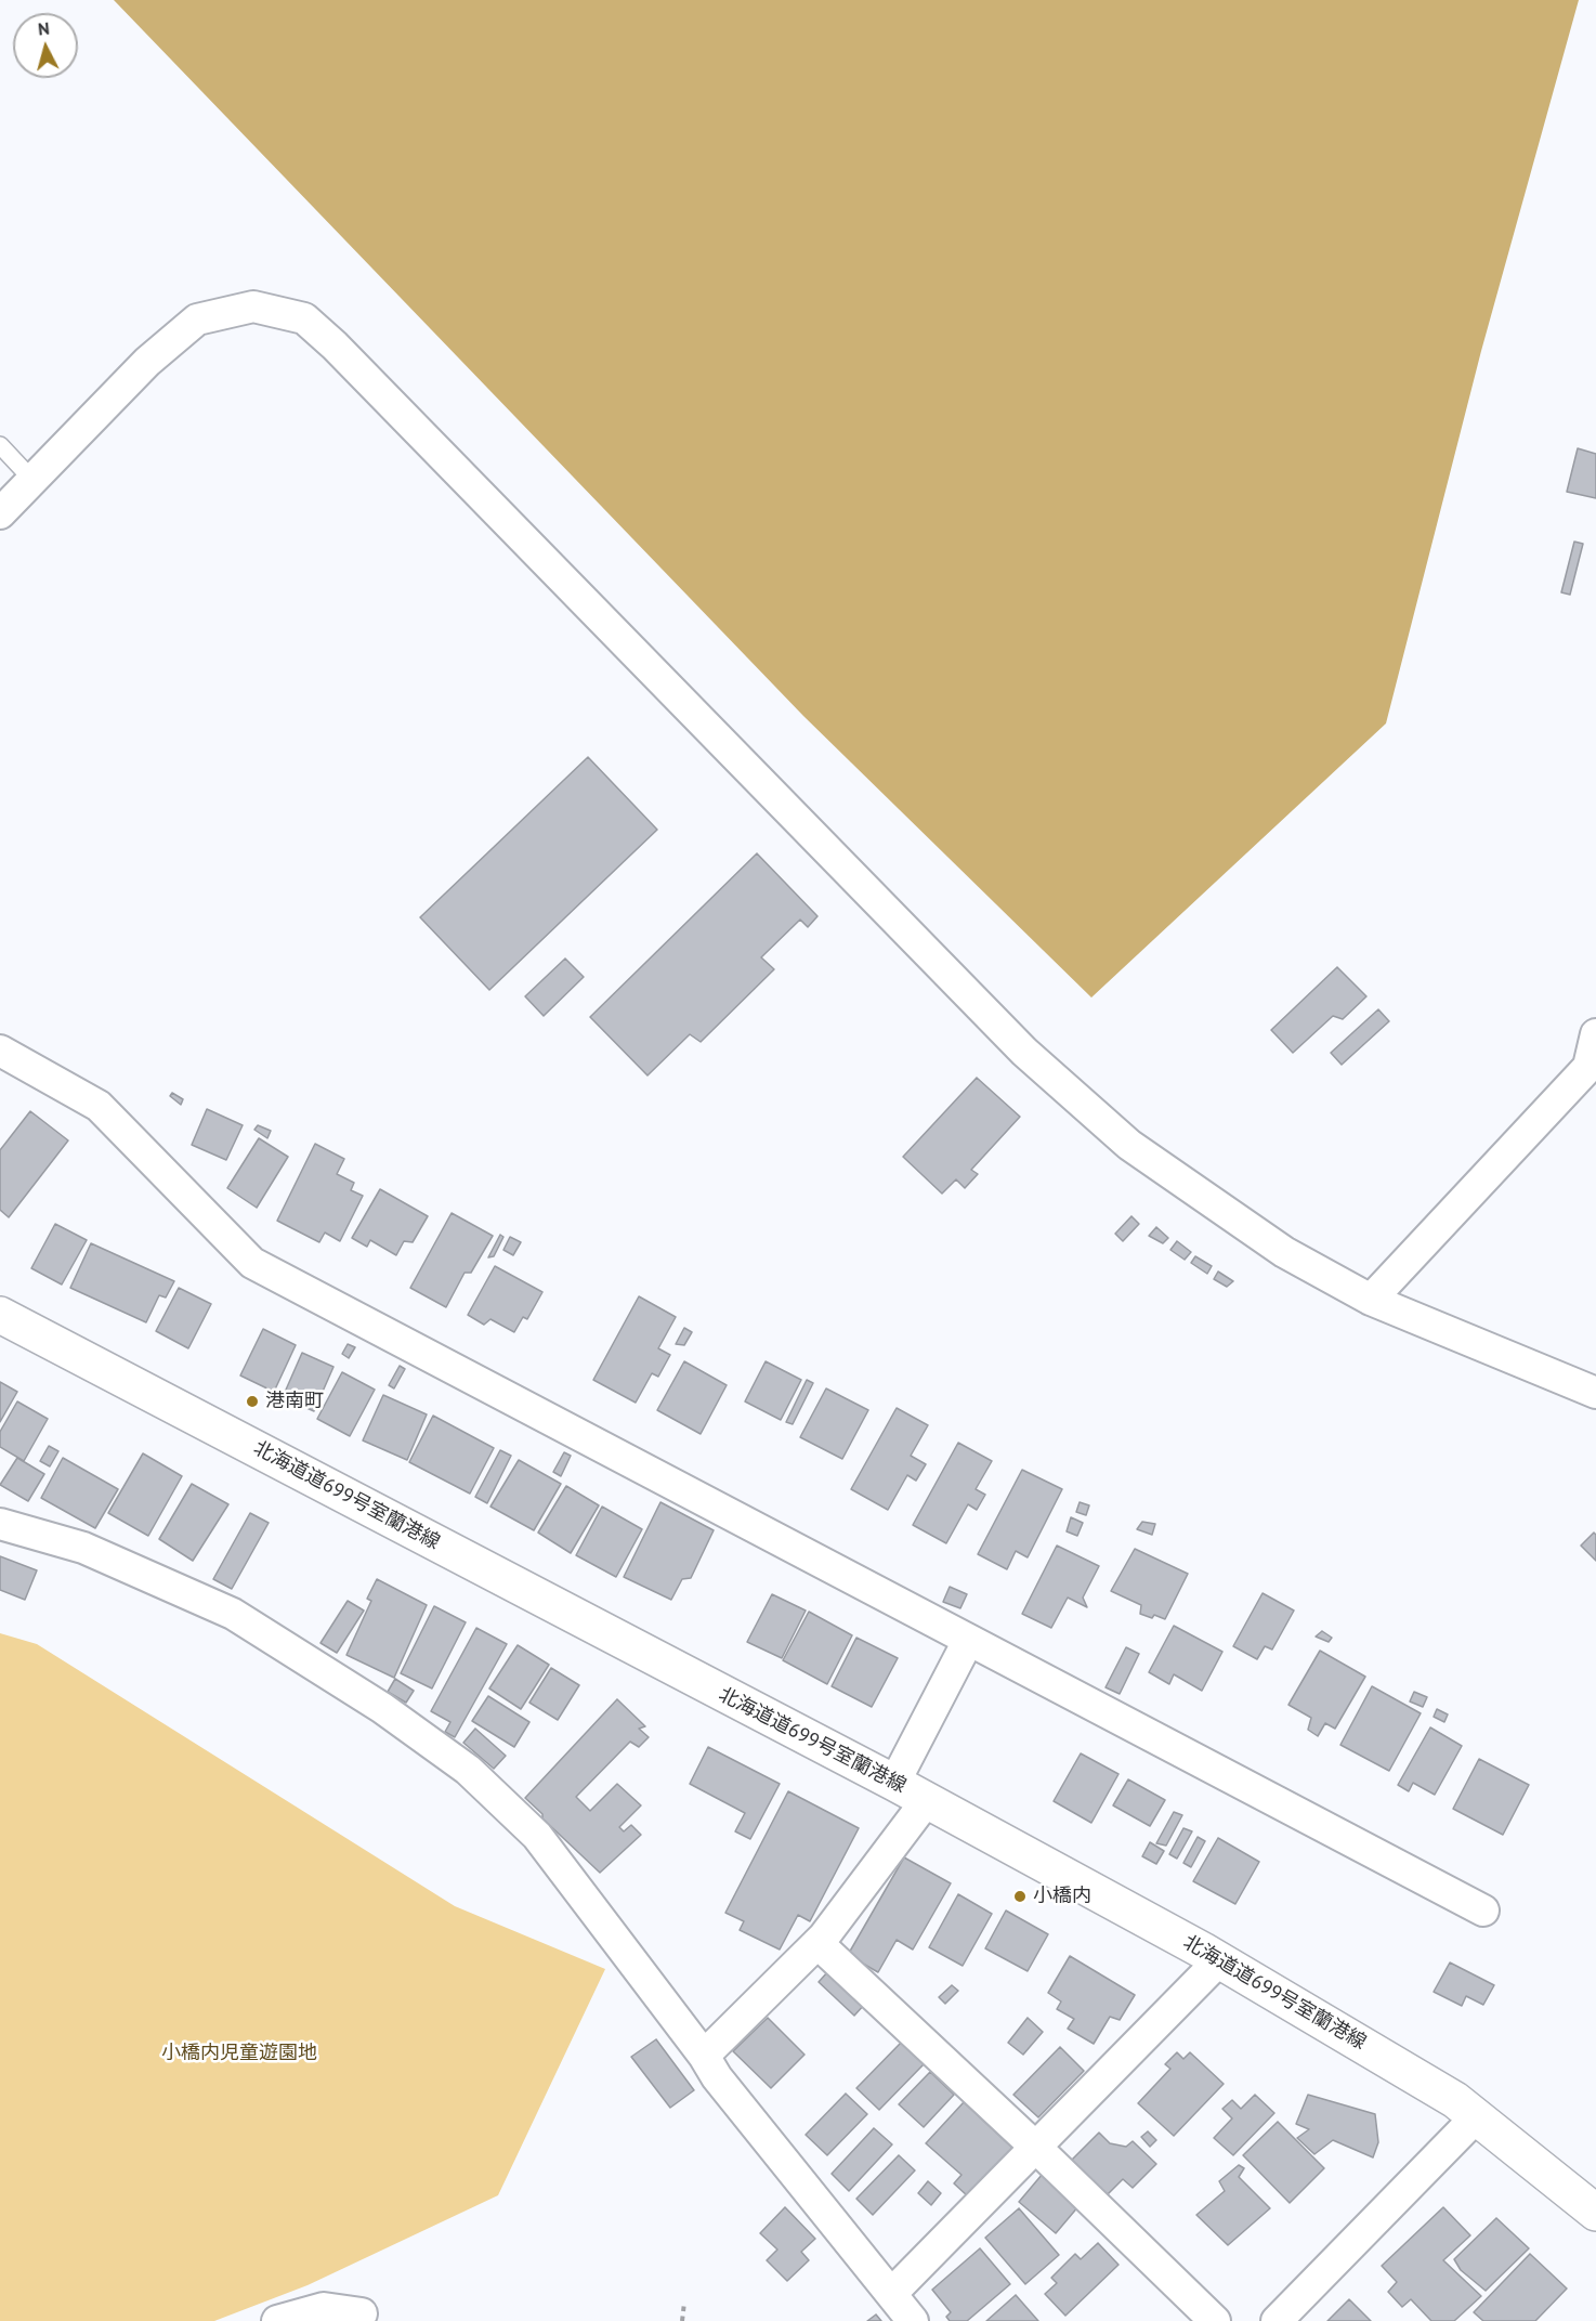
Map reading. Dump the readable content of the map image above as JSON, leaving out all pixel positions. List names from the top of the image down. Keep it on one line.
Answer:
{"streets":{"main road":["北海道道699号室蘭港線"]},"parks":["小橋内児童遊園地"],"places":["港南町","小橋内"],"north":"top"}
